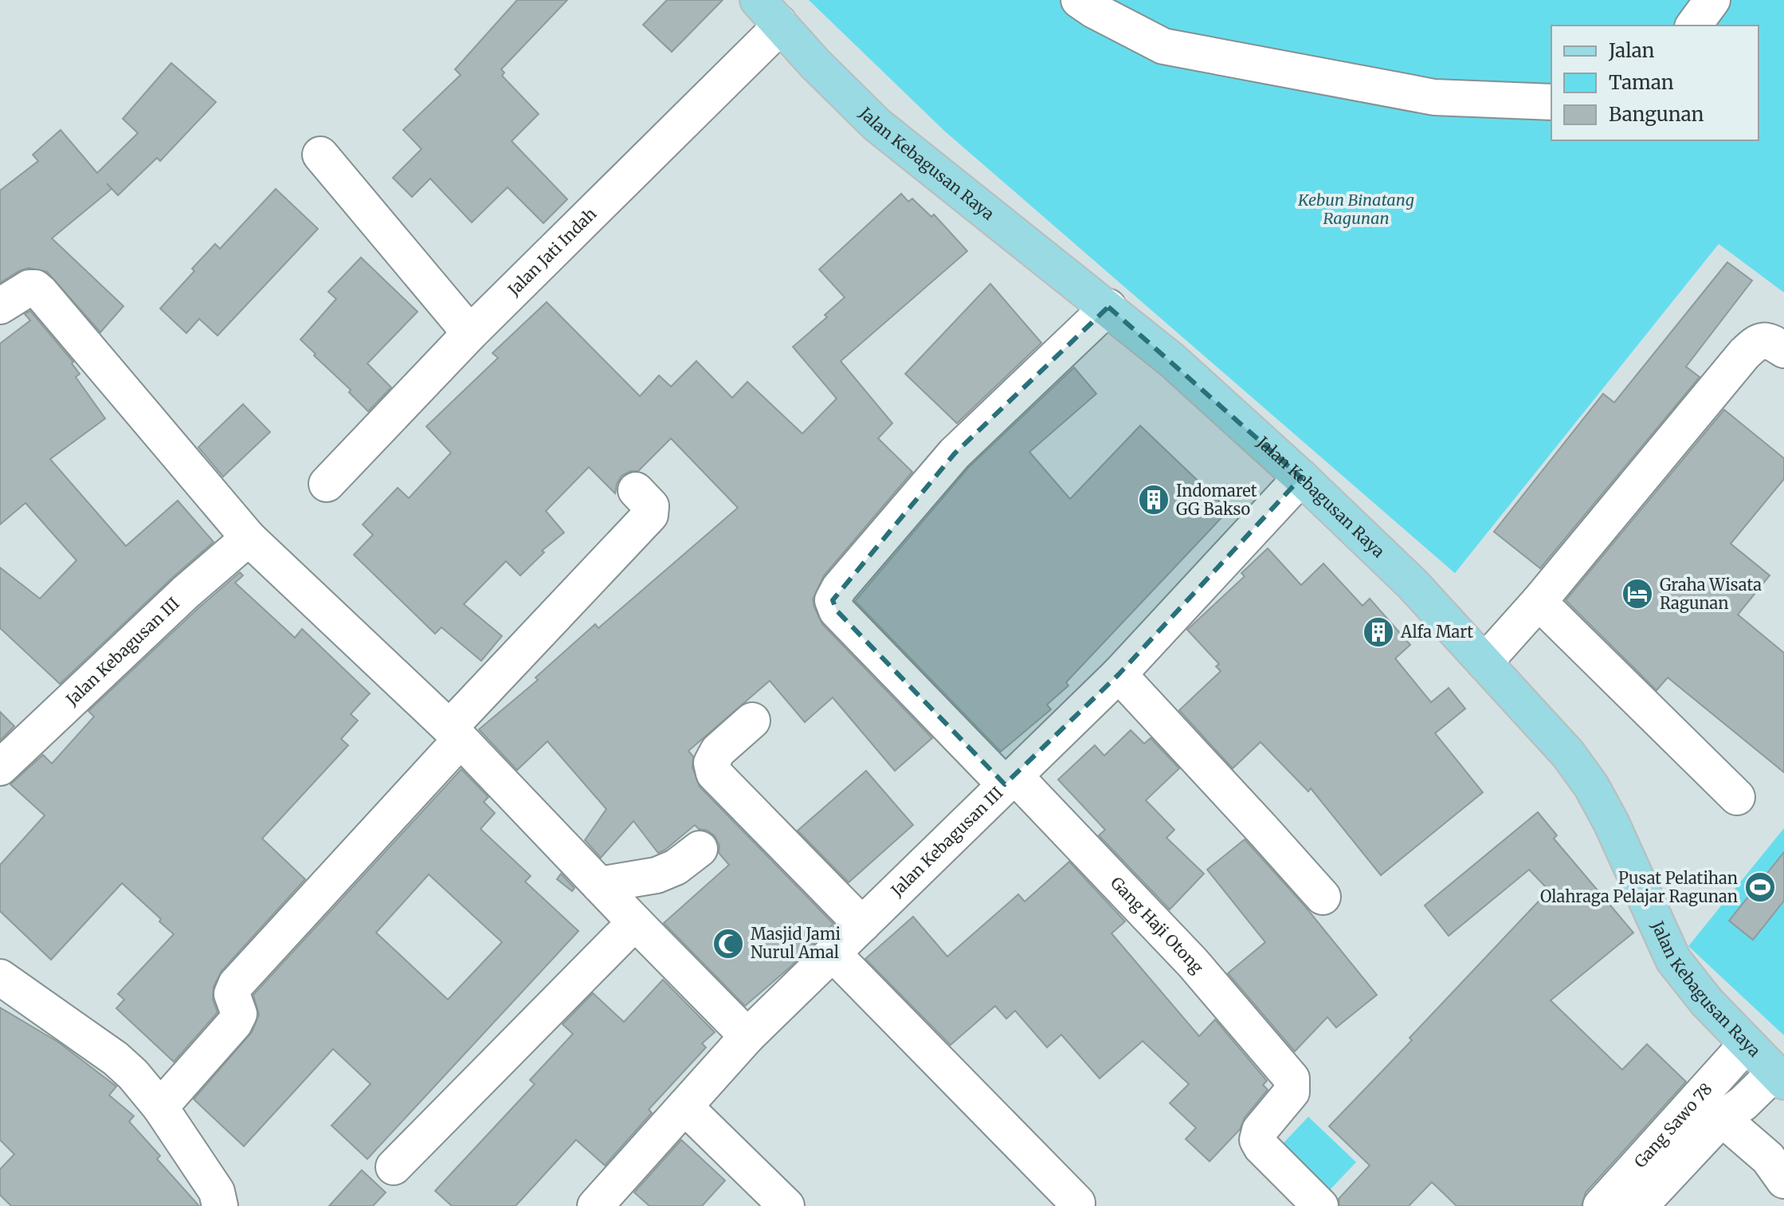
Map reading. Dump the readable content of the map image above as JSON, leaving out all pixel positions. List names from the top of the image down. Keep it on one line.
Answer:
{"streets":{"main road":["Jalan Kebagusan Raya"],"street":["Jalan Jati Indah","Jalan Kebagusan III","Gang Haji Otong","Gang Sawo 78"]},"crossings":[["Jalan Kebagusan Raya","Jalan Jati Indah"],["Jalan Kebagusan Raya","Jalan Kebagusan III"],["Jalan Kebagusan Raya","Gang Haji Otong"],["Jalan Kebagusan Raya","Gang Sawo 78"],["Jalan Kebagusan III","Gang Haji Otong"]],"parks":["Kebun Binatang Ragunan"],"places":{"building":["Indomaret GG Bakso","Alfa Mart"],"hotel":["Graha Wisata Ragunan"],"sports":["Pusat Pelatihan Olahraga Pelajar Ragunan"],"mosque":["Masjid Jami Nurul Amal"]},"legend":["Jalan","Taman","Bangunan"]}
